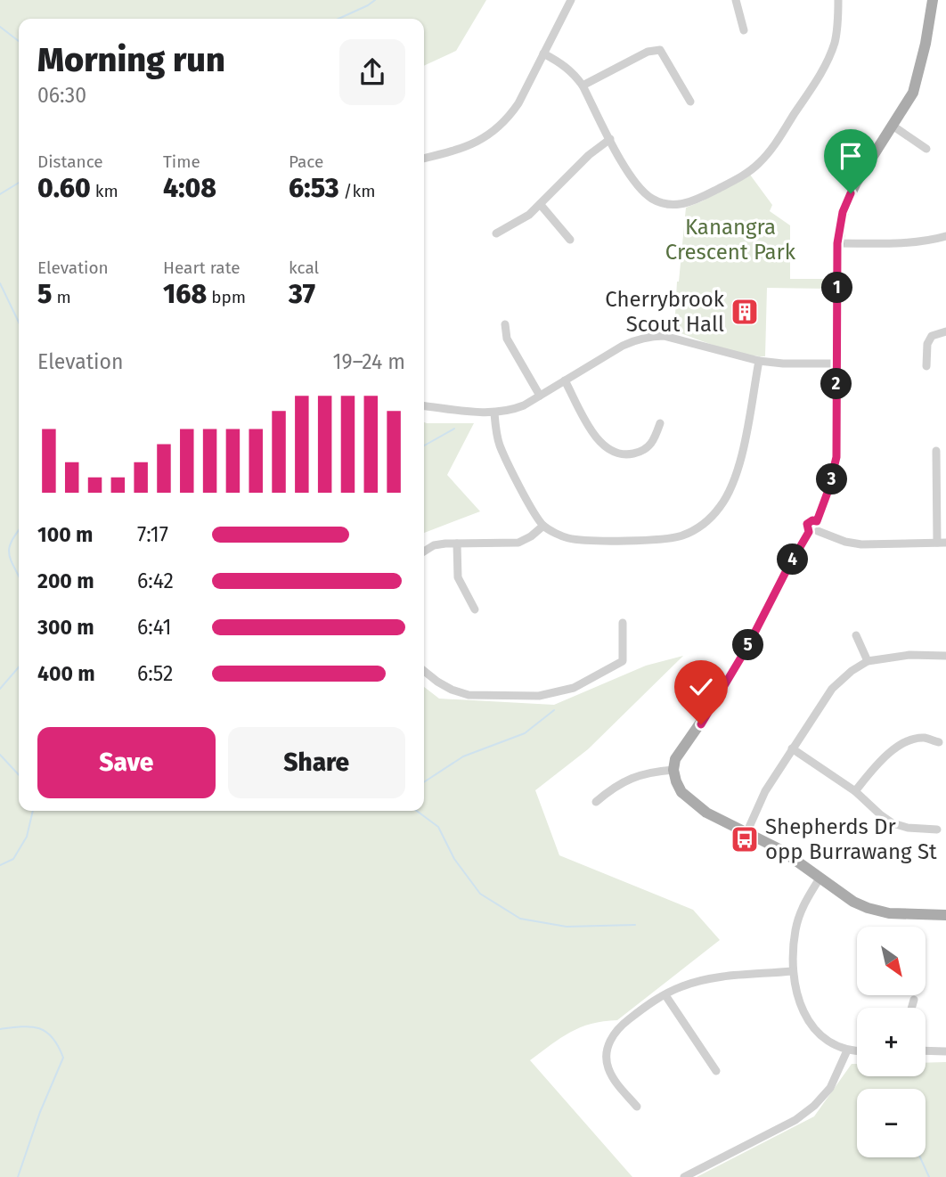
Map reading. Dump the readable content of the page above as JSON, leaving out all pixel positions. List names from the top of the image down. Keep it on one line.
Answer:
{"parks":["Kanangra Crescent Park"],"places":{"building":["Cherrybrook Scout Hall"],"bus stop":["Shepherds Dr opp Burrawang St"]},"north":"bottom right","page":{"heading":["Morning run","06:30"],"stats":[["Distance","0.60 km"],["Time","4:08"],["Pace","6:53 /km"],["Elevation","5 m"],["Heart rate","168 bpm"],["kcal","37"]],"pins":["1","2","3","4","5"],"chart":["Elevation","19–24 m"],"list":[{"name":"100 m","note":"7:17"},{"name":"200 m","note":"6:42"},{"name":"300 m","note":"6:41"},{"name":"400 m","note":"6:52"}],"buttons":["Save","Share"],"map_buttons":["+","−"]}}
